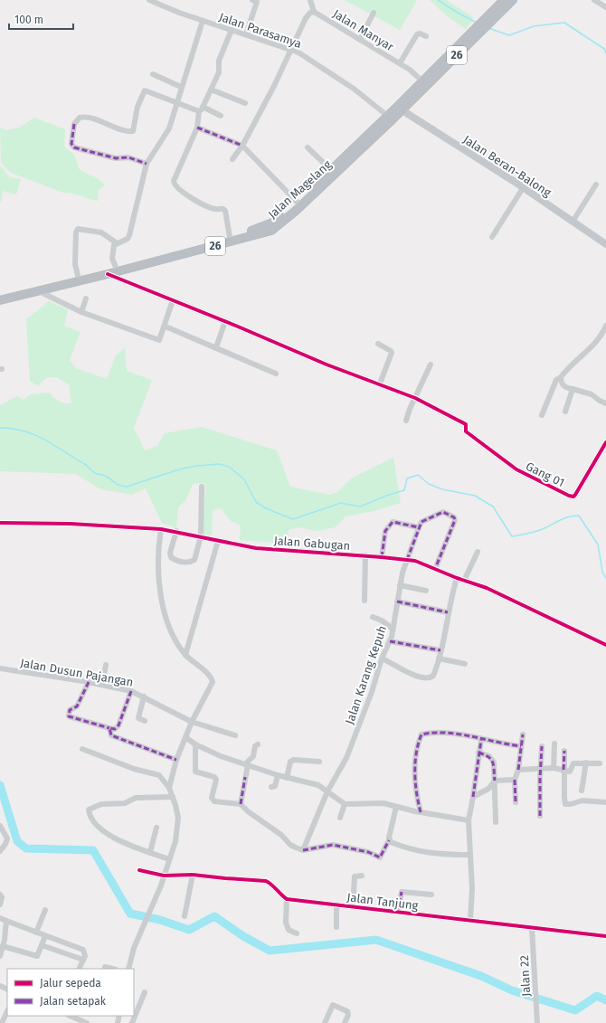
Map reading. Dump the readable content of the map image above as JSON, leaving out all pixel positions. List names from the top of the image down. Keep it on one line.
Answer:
{"streets":{"highway":["26","Jalan Magelang"],"main road":["Jalan Beran-Balong"],"street":["Jalan Parasamya","Jalan Manyar","Gang 01","Jalan Gabugan","Jalan Dusun Pajangan","Jalan Karang Kepuh","Jalan Tanjung","Jalan 22"]},"crossings":[["Jalan Parasamya","Jalan Magelang"],["Jalan Manyar","Jalan Magelang"],["Jalan Beran-Balong","Jalan Magelang"],["Jalan Gabugan","Jalan Karang Kepuh"],["Jalan Tanjung","Jalan 22"]],"legend":["Jalur sepeda","Jalan setapak"],"scale_bar":"100 m"}
